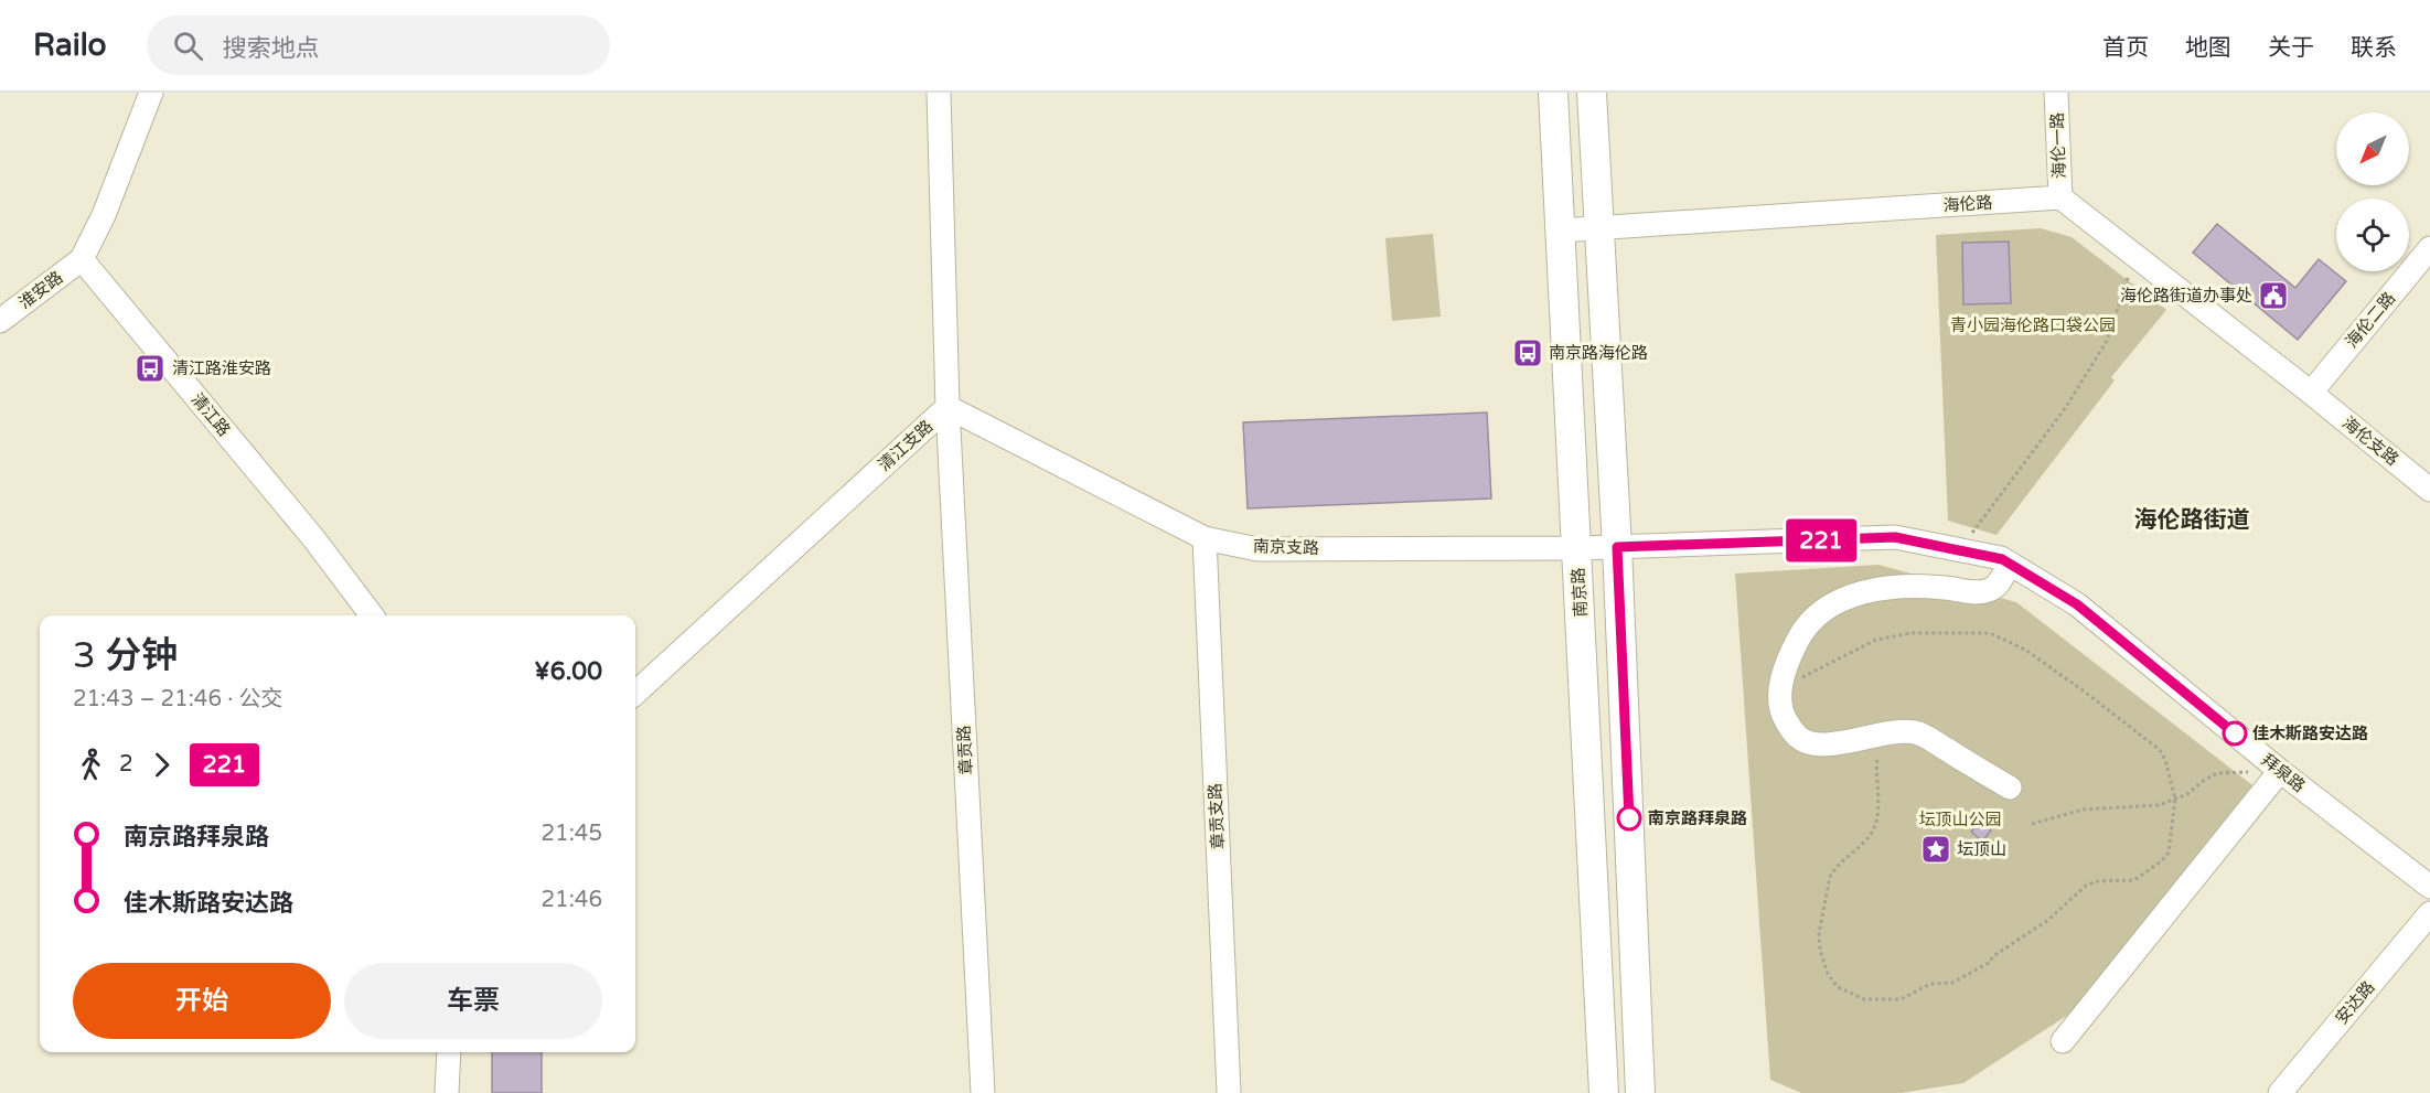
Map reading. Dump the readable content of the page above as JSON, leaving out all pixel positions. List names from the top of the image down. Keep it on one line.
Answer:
{"streets":{"main road":["南京路"],"street":["海伦一路","海伦路","淮安路","海伦二路","清江路","海伦支路","清江支路","南京支路","章贡路","拜泉路","章贡支路","安达路"]},"crossings":[["海伦一路","海伦路"],["海伦路","南京路"],["淮安路","清江路"],["海伦二路","海伦支路"],["清江支路","南京支路"],["清江支路","章贡路"],["南京支路","南京路"],["南京支路","章贡路"],["南京支路","拜泉路"],["南京支路","章贡支路"]],"districts":["海伦路街道"],"parks":["青小园海伦路口袋公园","坛顶山公园"],"places":{"public building":["海伦路街道办事处"],"bus stop":["南京路海伦路","清江路淮安路"],"other":["佳木斯路安达路","南京路拜泉路"],"place":["坛顶山"]},"lines":["bus line 221"],"north":"bottom left","page":{"header":"Railo","search":"搜索地点","nav":["首页","地图","关于","联系"],"on_map":"221","heading":["3 分钟","21:43 – 21:46 · 公交","¥6.00"],"legs":["2","221"],"list":[{"name":"南京路拜泉路","value":"21:45"},{"name":"佳木斯路安达路","value":"21:46"}],"buttons":["开始","车票"]}}
